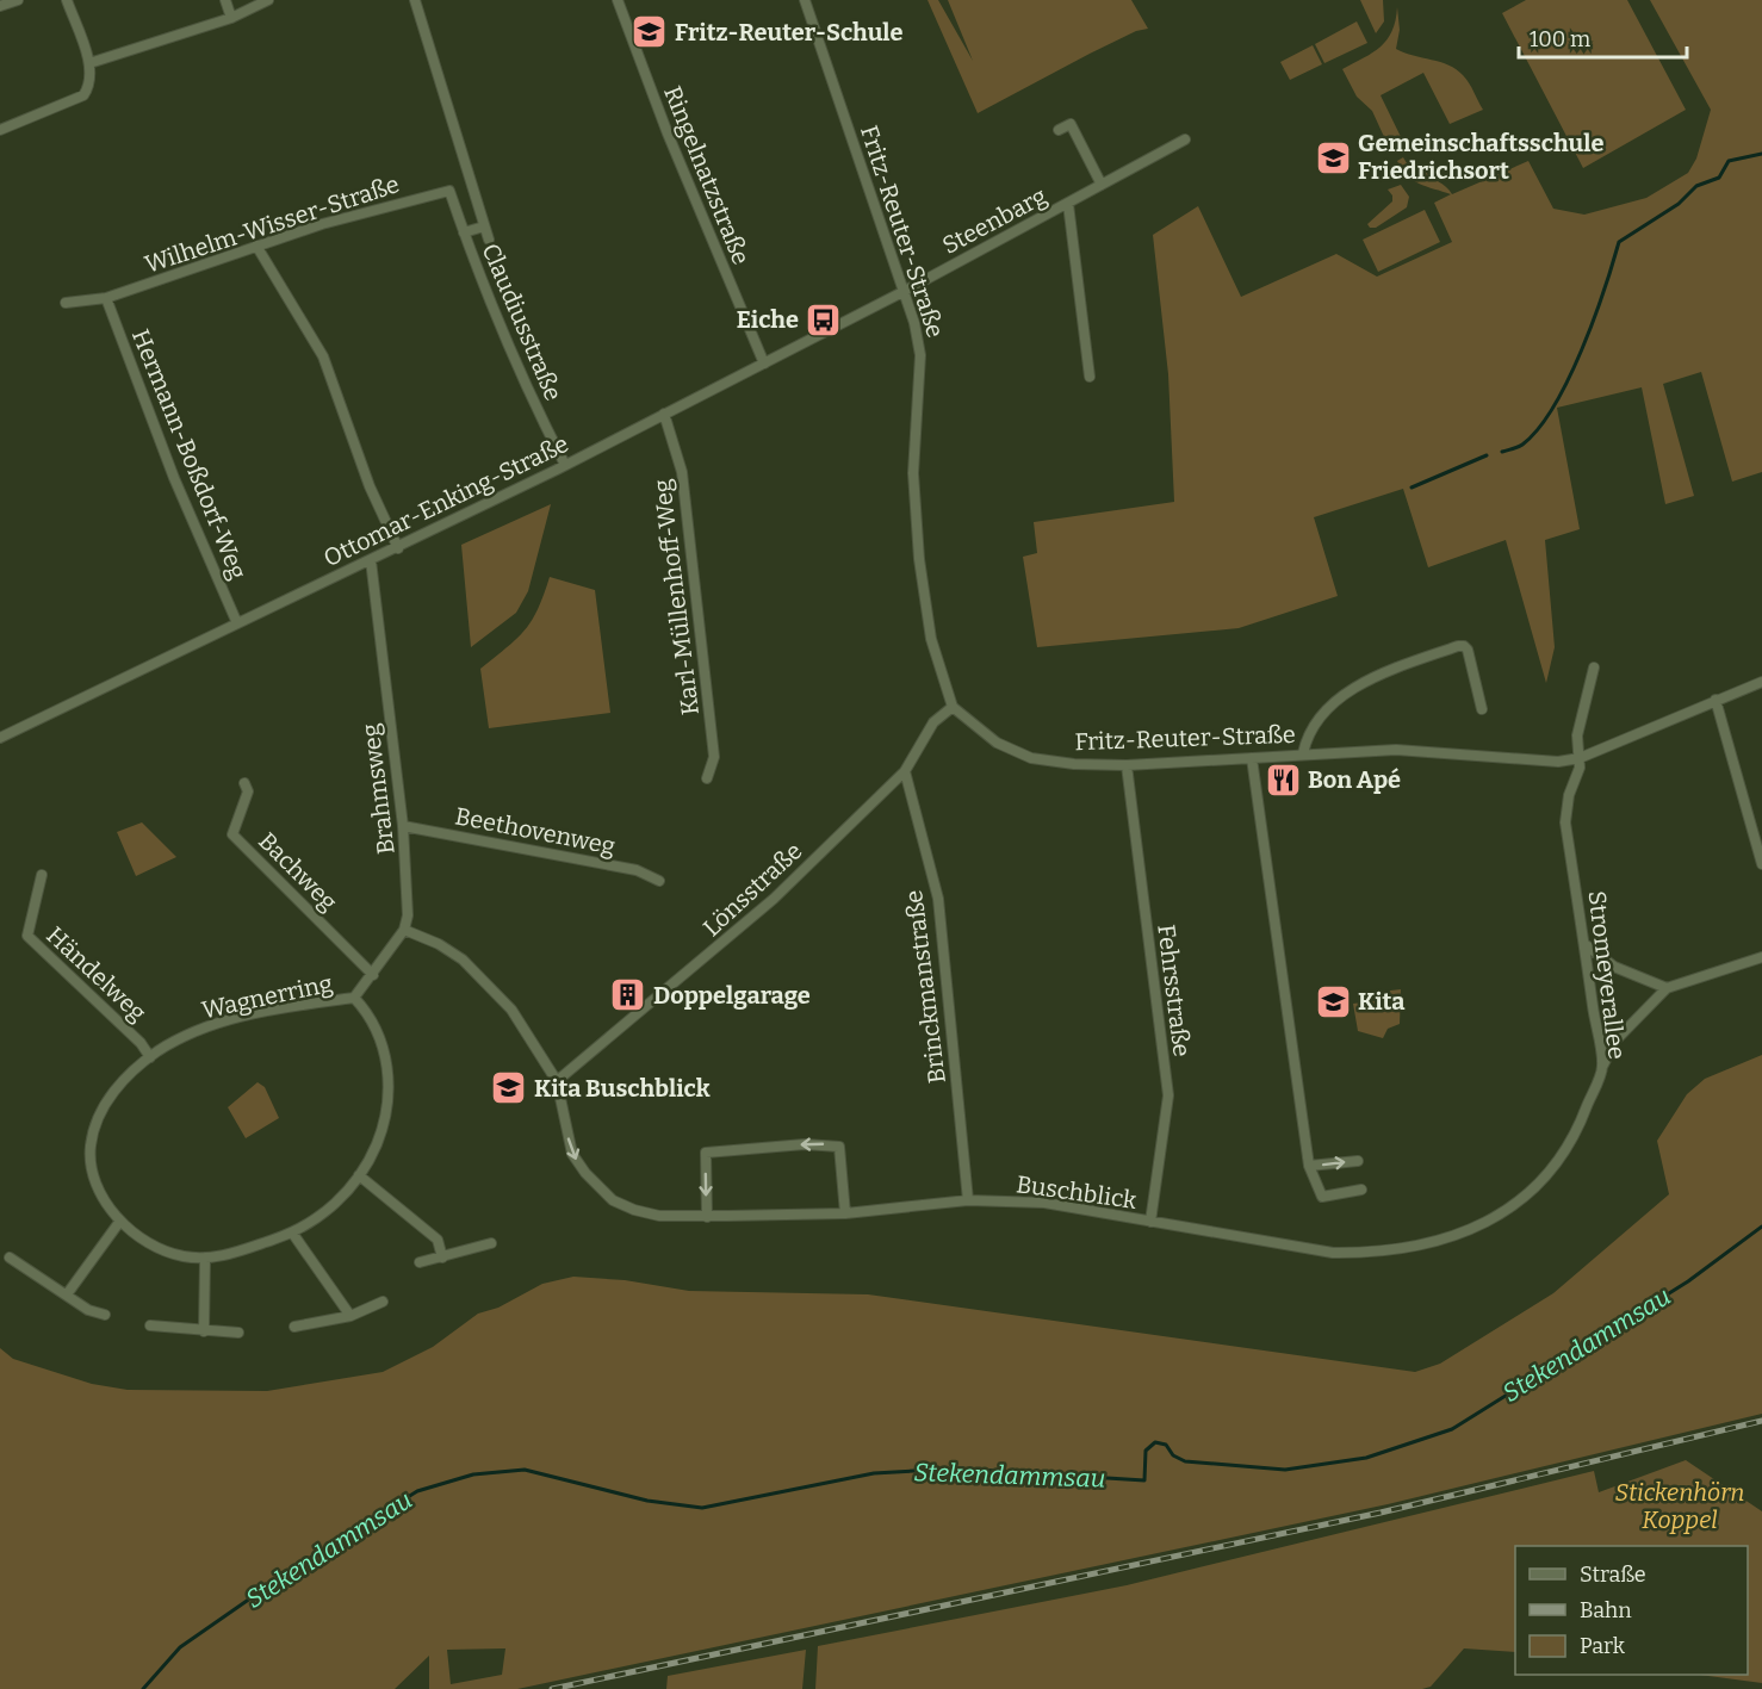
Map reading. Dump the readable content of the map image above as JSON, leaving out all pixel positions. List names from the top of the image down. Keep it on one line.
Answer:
{"streets":{"street":["Ringelnatzstraße","Steenbarg","Wilhelm-Wisser-Straße","Fritz-Reuter-Straße","Claudiusstraße","Hermann-Boßdorf-Weg","Ottomar-Enking-Straße","Karl-Müllenhoff-Weg","Brahmsweg","Beethovenweg","Bachweg","Lönsstraße","Händelweg","Stromeyerallee","Brinckmanstraße","Fehrsstraße","Wagnerring","Buschblick"]},"crossings":[["Ringelnatzstraße","Ottomar-Enking-Straße"],["Steenbarg","Fritz-Reuter-Straße"],["Steenbarg","Ottomar-Enking-Straße"],["Wilhelm-Wisser-Straße","Claudiusstraße"],["Wilhelm-Wisser-Straße","Hermann-Boßdorf-Weg"],["Fritz-Reuter-Straße","Ottomar-Enking-Straße"],["Fritz-Reuter-Straße","Lönsstraße"],["Fritz-Reuter-Straße","Stromeyerallee"],["Fritz-Reuter-Straße","Fehrsstraße"],["Claudiusstraße","Ottomar-Enking-Straße"],["Hermann-Boßdorf-Weg","Ottomar-Enking-Straße"],["Ottomar-Enking-Straße","Karl-Müllenhoff-Weg"],["Ottomar-Enking-Straße","Brahmsweg"],["Brahmsweg","Beethovenweg"],["Brahmsweg","Bachweg"],["Brahmsweg","Wagnerring"],["Brahmsweg","Buschblick"],["Lönsstraße","Brinckmanstraße"],["Lönsstraße","Buschblick"],["Händelweg","Wagnerring"],["Stromeyerallee","Buschblick"],["Brinckmanstraße","Buschblick"],["Fehrsstraße","Buschblick"]],"water":["Stekendammsau"],"parks":["Stickenhörn Koppel"],"places":{"school or university":["Fritz-Reuter-Schule","Gemeinschaftsschule Friedrichsort","Kita","Kita Buschblick"],"bus stop":["Eiche"],"restaurant":["Bon Apé"],"building":["Doppelgarage"]},"legend":["Straße","Bahn","Park"],"scale_bar":"100 m"}
